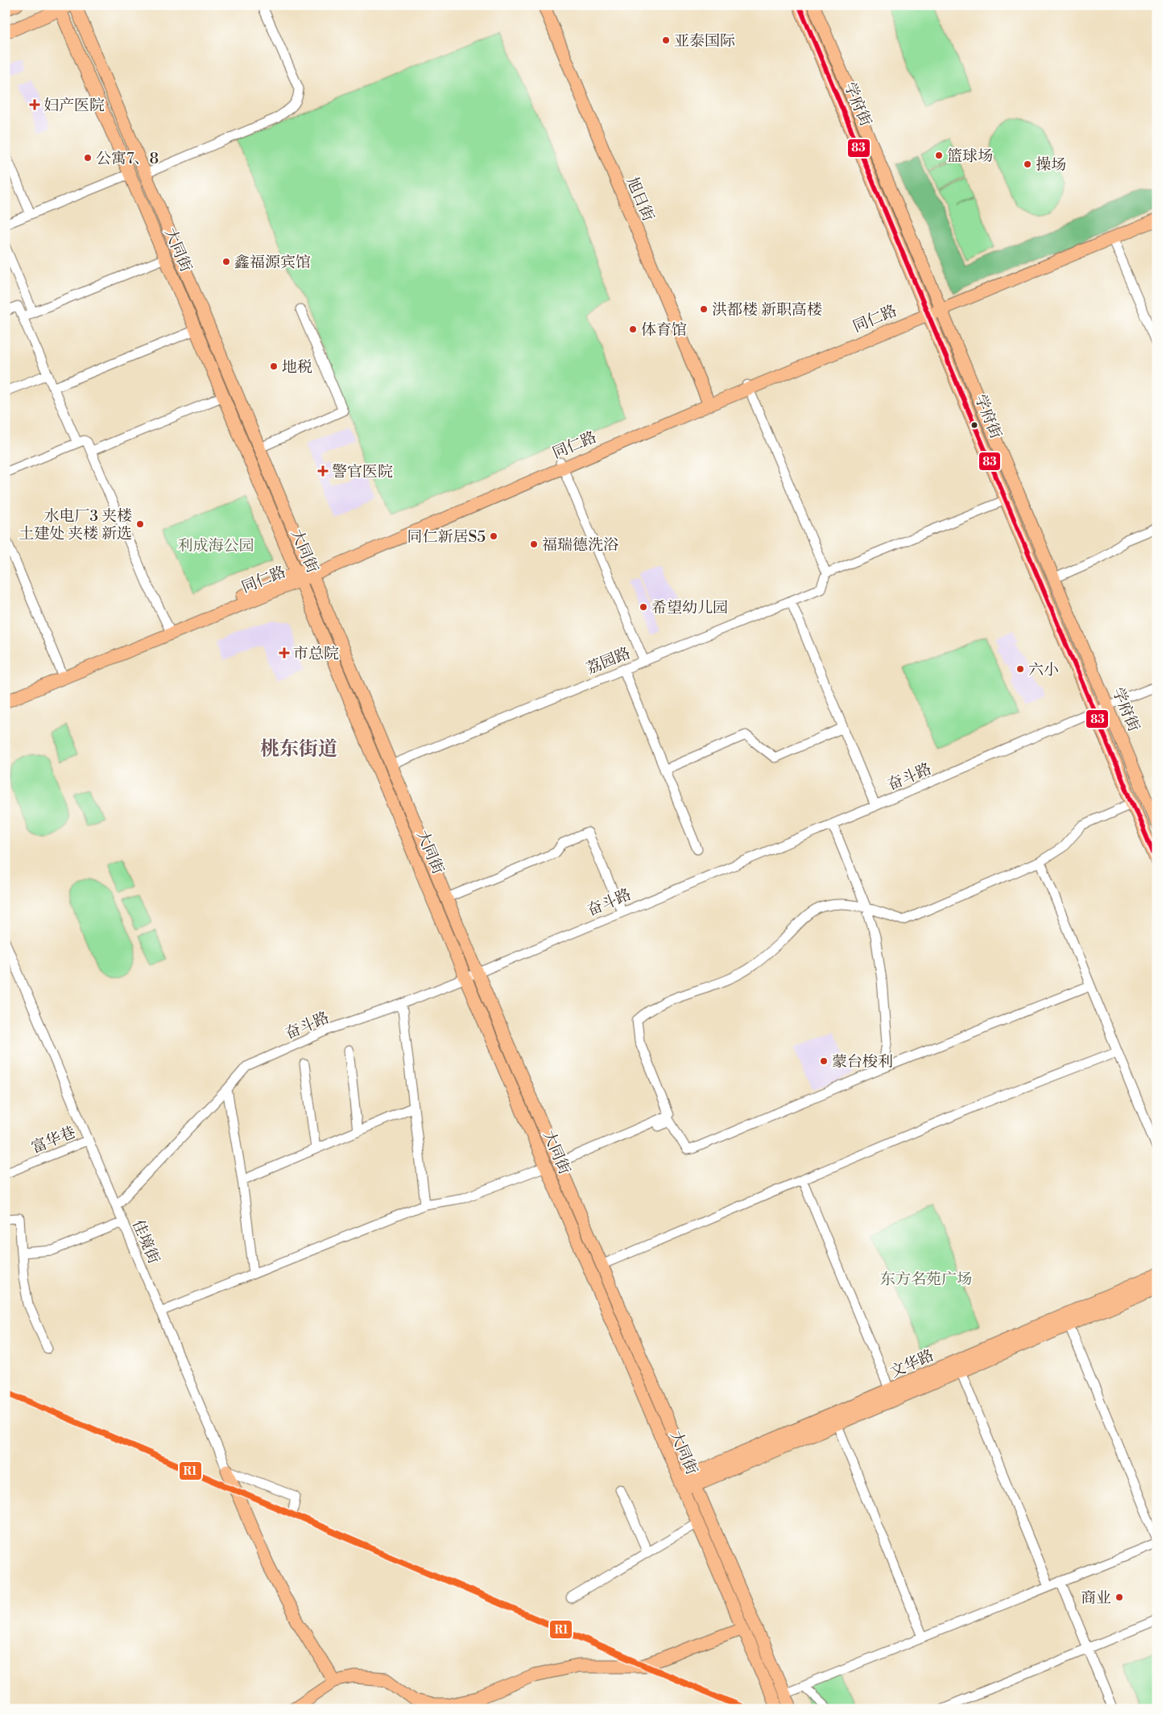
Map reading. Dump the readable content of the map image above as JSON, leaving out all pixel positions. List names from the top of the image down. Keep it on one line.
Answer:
{"streets":{"main road":["学府街","旭日街","大同街","同仁路","文华路"],"street":["荔园路","奋斗路","富华巷","佳境街"]},"crossings":[["学府街","同仁路"],["学府街","奋斗路"],["旭日街","同仁路"],["大同街","同仁路"],["大同街","荔园路"],["大同街","奋斗路"],["大同街","文华路"],["奋斗路","佳境街"],["富华巷","佳境街"]],"districts":["桃东街道"],"parks":["利成海公园","东方名苑广场"],"places":{"other":["亚泰国际","篮球场","公寓7、8","操场","鑫福源宾馆","洪都楼 新职高楼","体育馆","地税","水电厂3 夹楼 土建处 夹楼 新选","同仁新居S5","福瑞德洗浴","希望幼儿园","六小","蒙台梭利","商业"],"health":["妇产医院","警官医院","市总院"]},"lines":["transit line 83","transit line R1"]}
